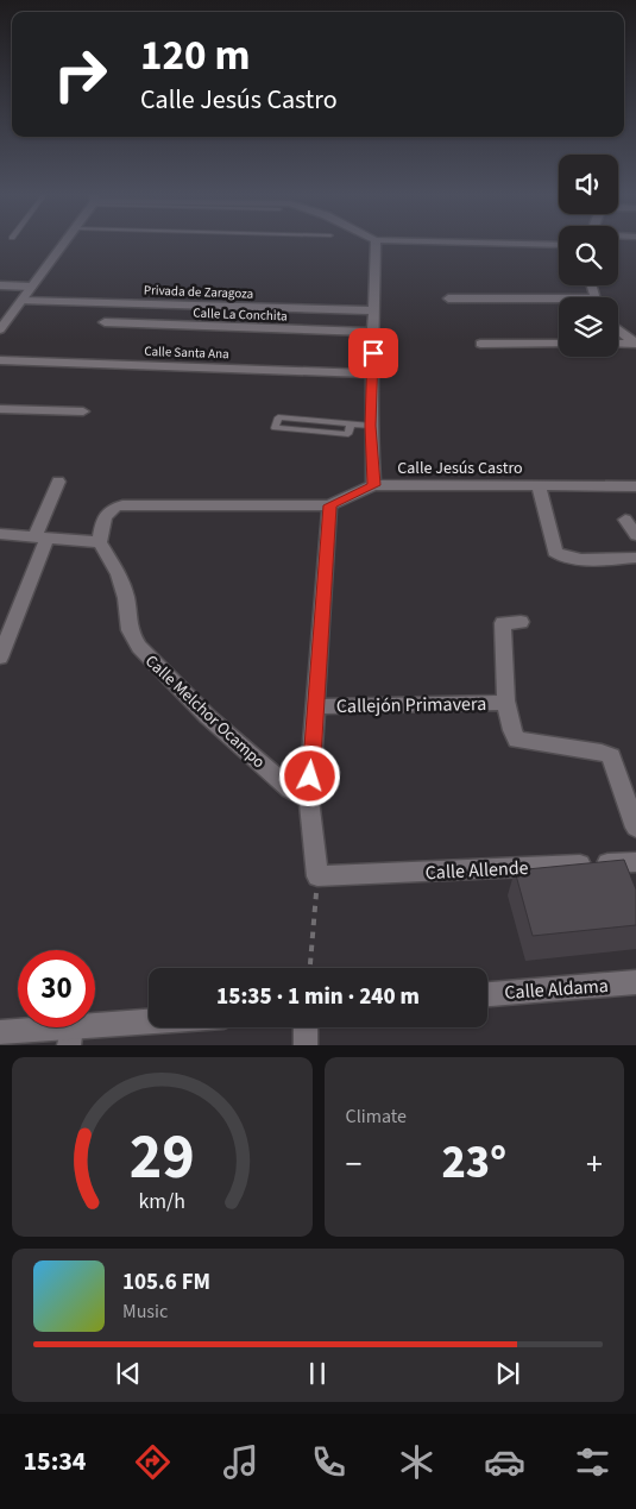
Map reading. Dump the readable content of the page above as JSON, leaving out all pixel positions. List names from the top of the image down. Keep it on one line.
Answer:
{"streets":{"street":["Privada de Zaragoza","Calle La Conchita","Calle Santa Ana","Calle Jesús Castro","Callejón Primavera","Calle Melchor Ocampo","Calle Allende","Calle Aldama"]},"crossings":[["Calle Jesús Castro","Calle Melchor Ocampo"]],"page":{"turn":["120 m","Calle Jesús Castro"],"limit":"30","trip":"15:35 · 1 min · 240 m","tile":"Climate","heat":["−","23°","+"],"song":["105.6 FM","Music"],"tabs":"15:34","gauge":["29","km/h"]}}
